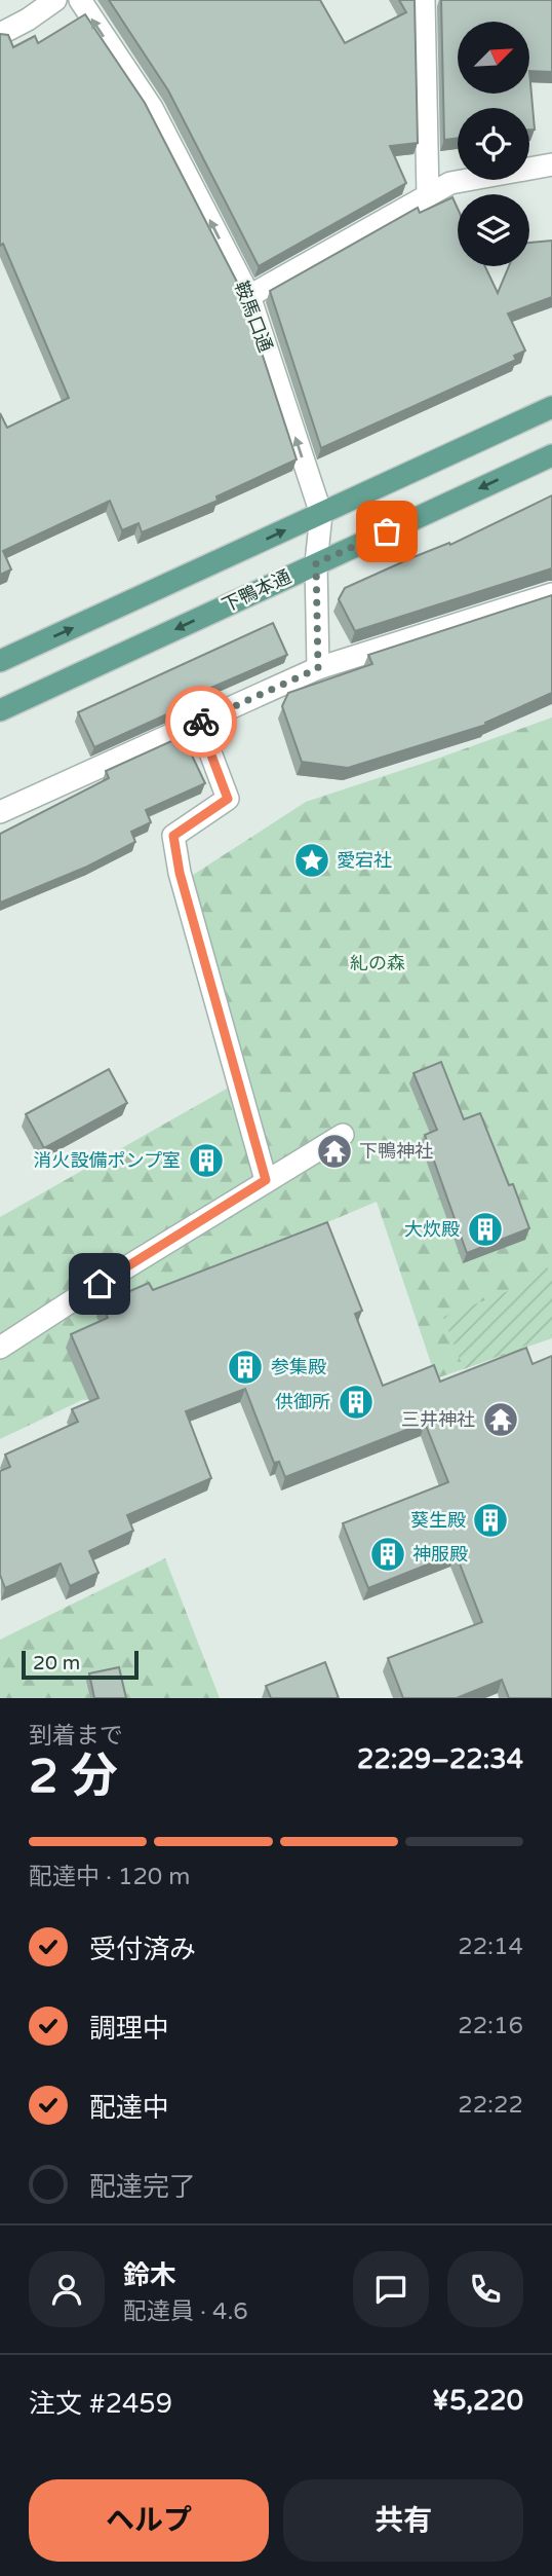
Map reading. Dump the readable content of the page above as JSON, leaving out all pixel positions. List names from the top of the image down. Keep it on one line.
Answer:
{"streets":{"main road":["下鴨本通"],"street":["鞍馬口通"]},"crossings":[["鞍馬口通","下鴨本通"]],"one_way":["鞍馬口通"],"parks":["糺の森"],"places":{"place":["愛宕社"],"temple":["下鴨神社","三井神社"],"building":["消火設備ポンプ室","大炊殿","参集殿","供御所","葵生殿","神服殿"]},"scale_bar":"20 m","north":"top right","page":{"scale":"20 m","heading":["2 分","到着まで","22:29–22:34"],"panel":["鈴木","配達員 · 4.6","注文 #2459","¥5,220"],"bar":"配達中 · 120 m","list":[["受付済み","22:14"],["調理中","22:16"],["配達中","22:22"],"配達完了"],"buttons":["ヘルプ","共有"]}}
